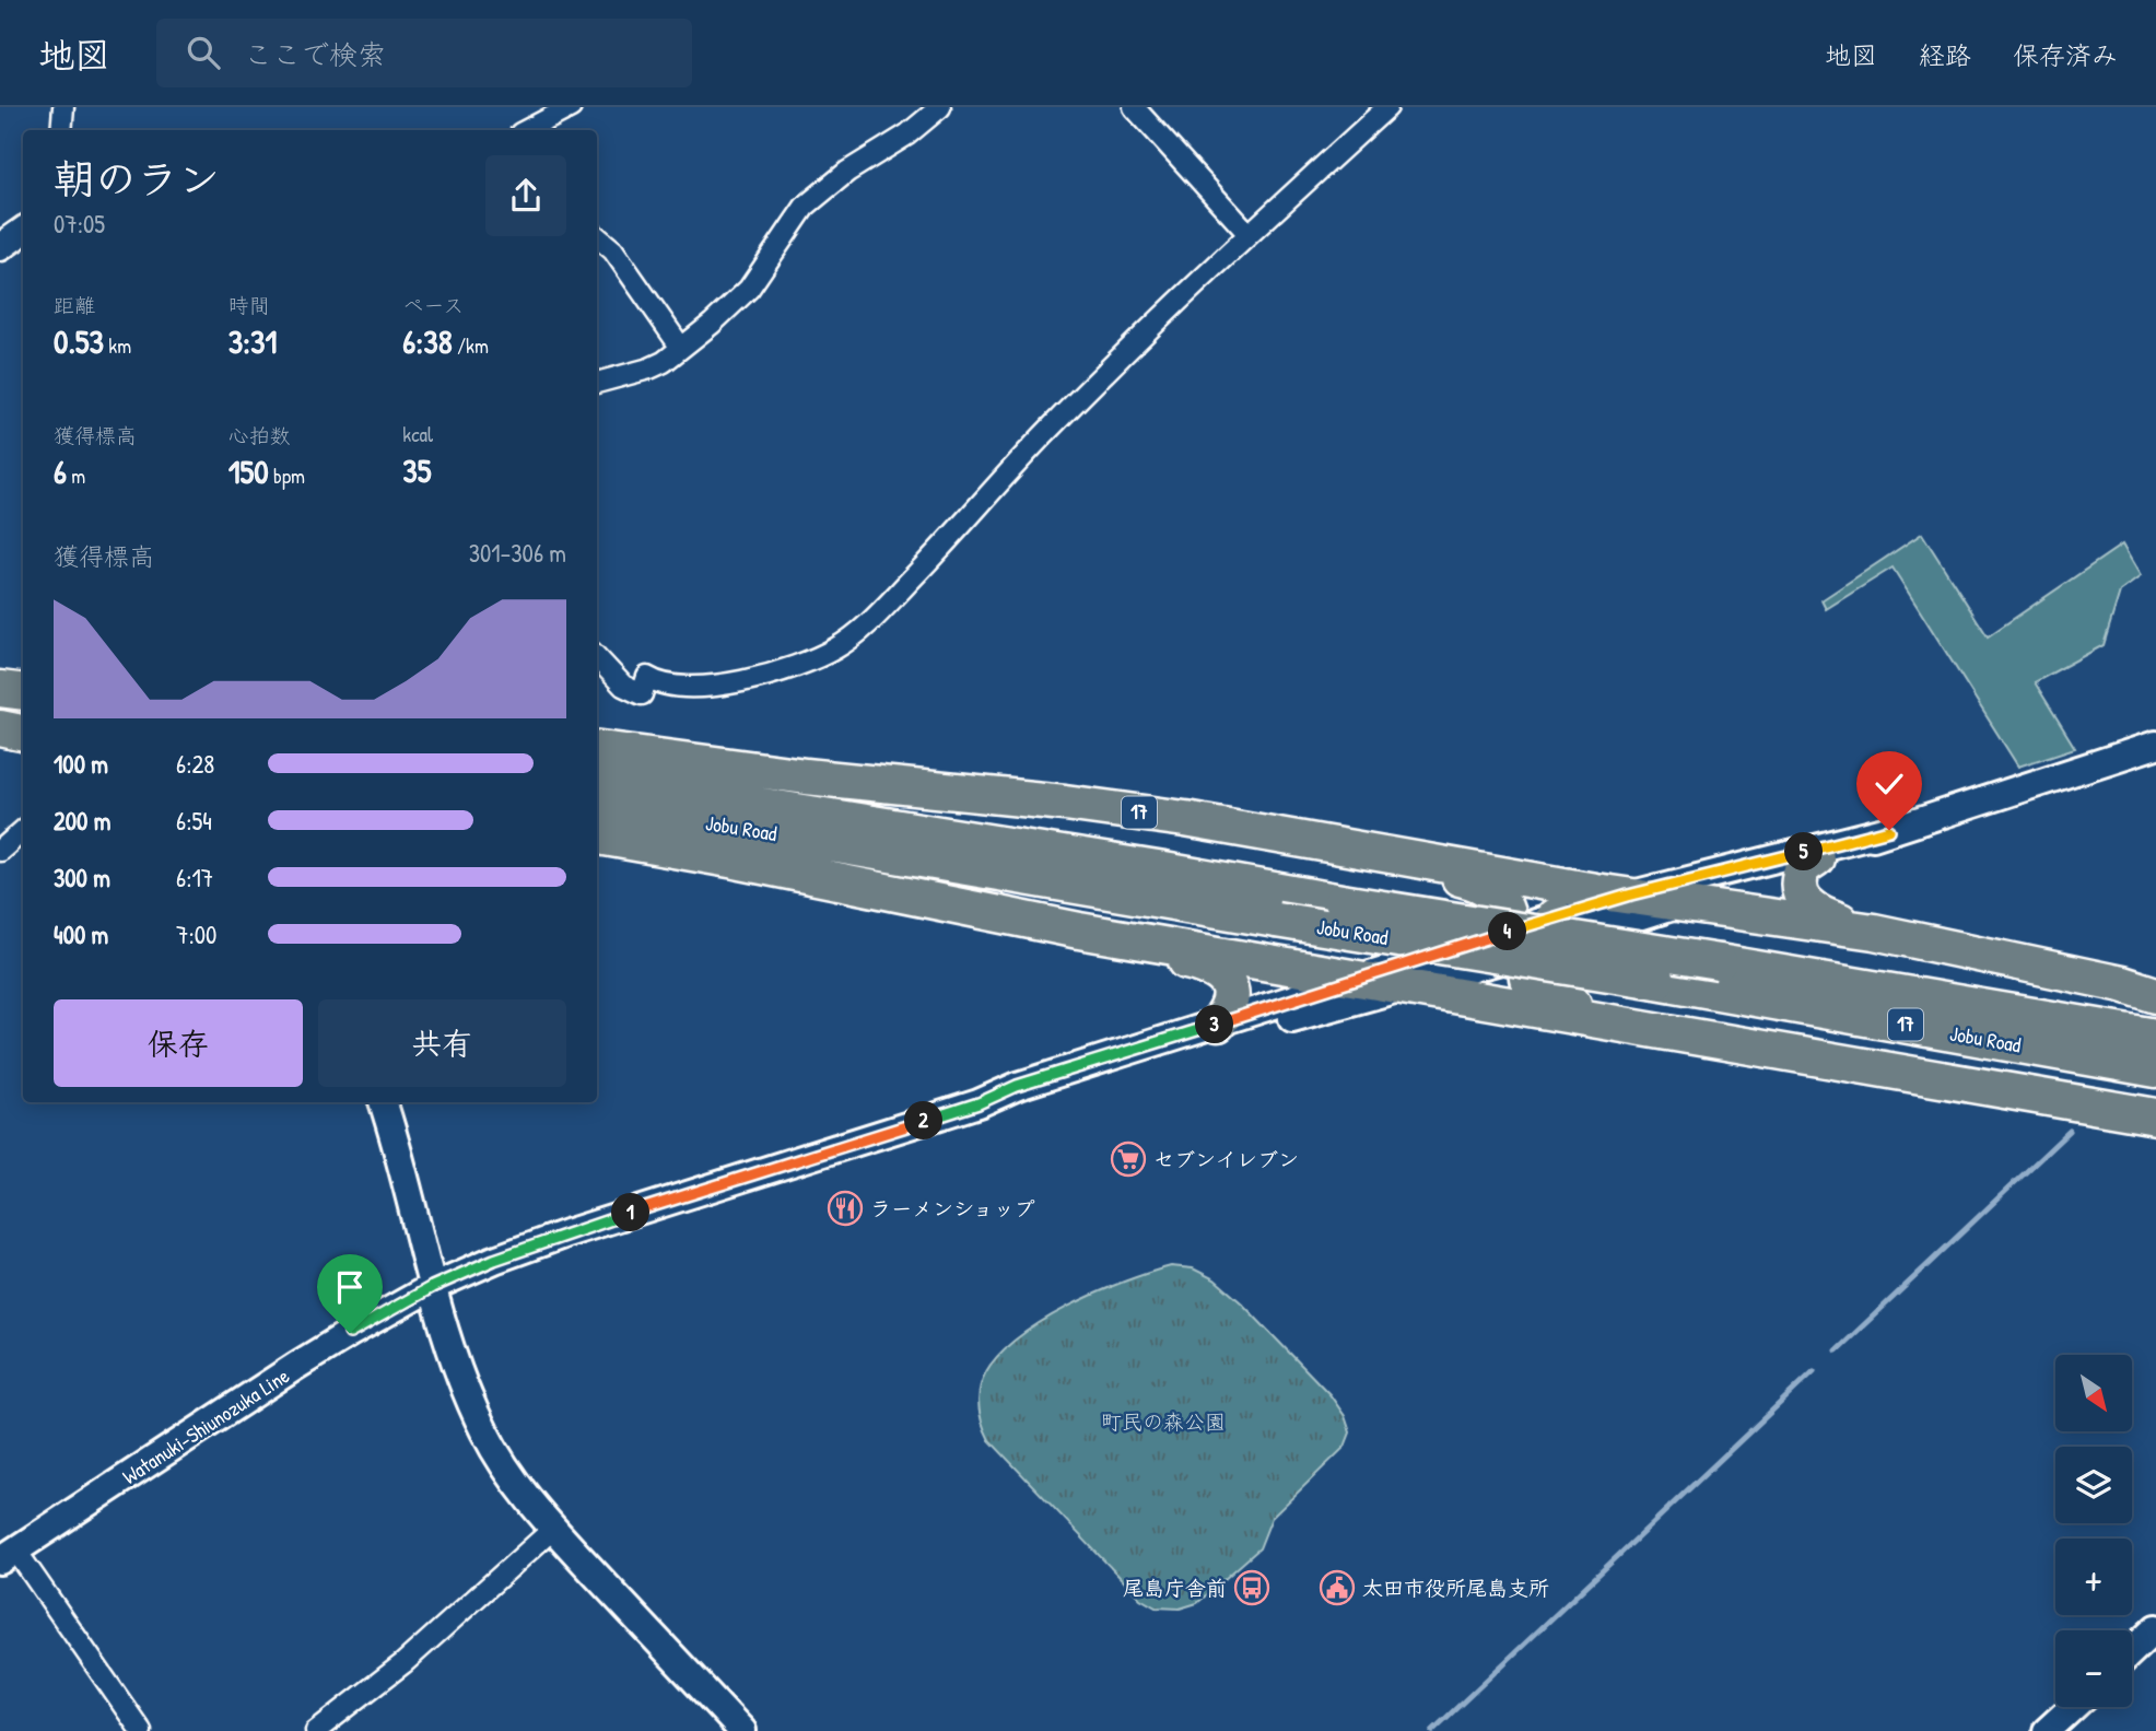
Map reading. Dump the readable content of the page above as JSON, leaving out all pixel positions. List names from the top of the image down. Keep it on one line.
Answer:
{"streets":{"highway":["17","Jobu Road"],"main road":["Watanuki-Shiunozuka Line"]},"crossings":[["17","Watanuki-Shiunozuka Line"]],"parks":["町民の森公園"],"places":{"supermarket":["セブンイレブン"],"restaurant":["ラーメンショップ"],"bus stop":["尾島庁舎前"],"public building":["太田市役所尾島支所"]},"north":"bottom right","page":{"header":"地図","search":"ここで検索","nav":["地図","経路","保存済み"],"heading":["朝のラン","07:05"],"stats":[["距離","0.53 km"],["時間","3:31"],["ペース","6:38 /km"],["獲得標高","6 m"],["心拍数","150 bpm"],["kcal","35"]],"chart":["獲得標高","301–306 m"],"list":[{"name":"100 m","note":"6:28"},{"name":"200 m","note":"6:54"},{"name":"300 m","note":"6:17"},{"name":"400 m","note":"7:00"}],"pins":["5","4","3","2","1"],"buttons":["保存","共有"],"map_buttons":["+","−"]}}
